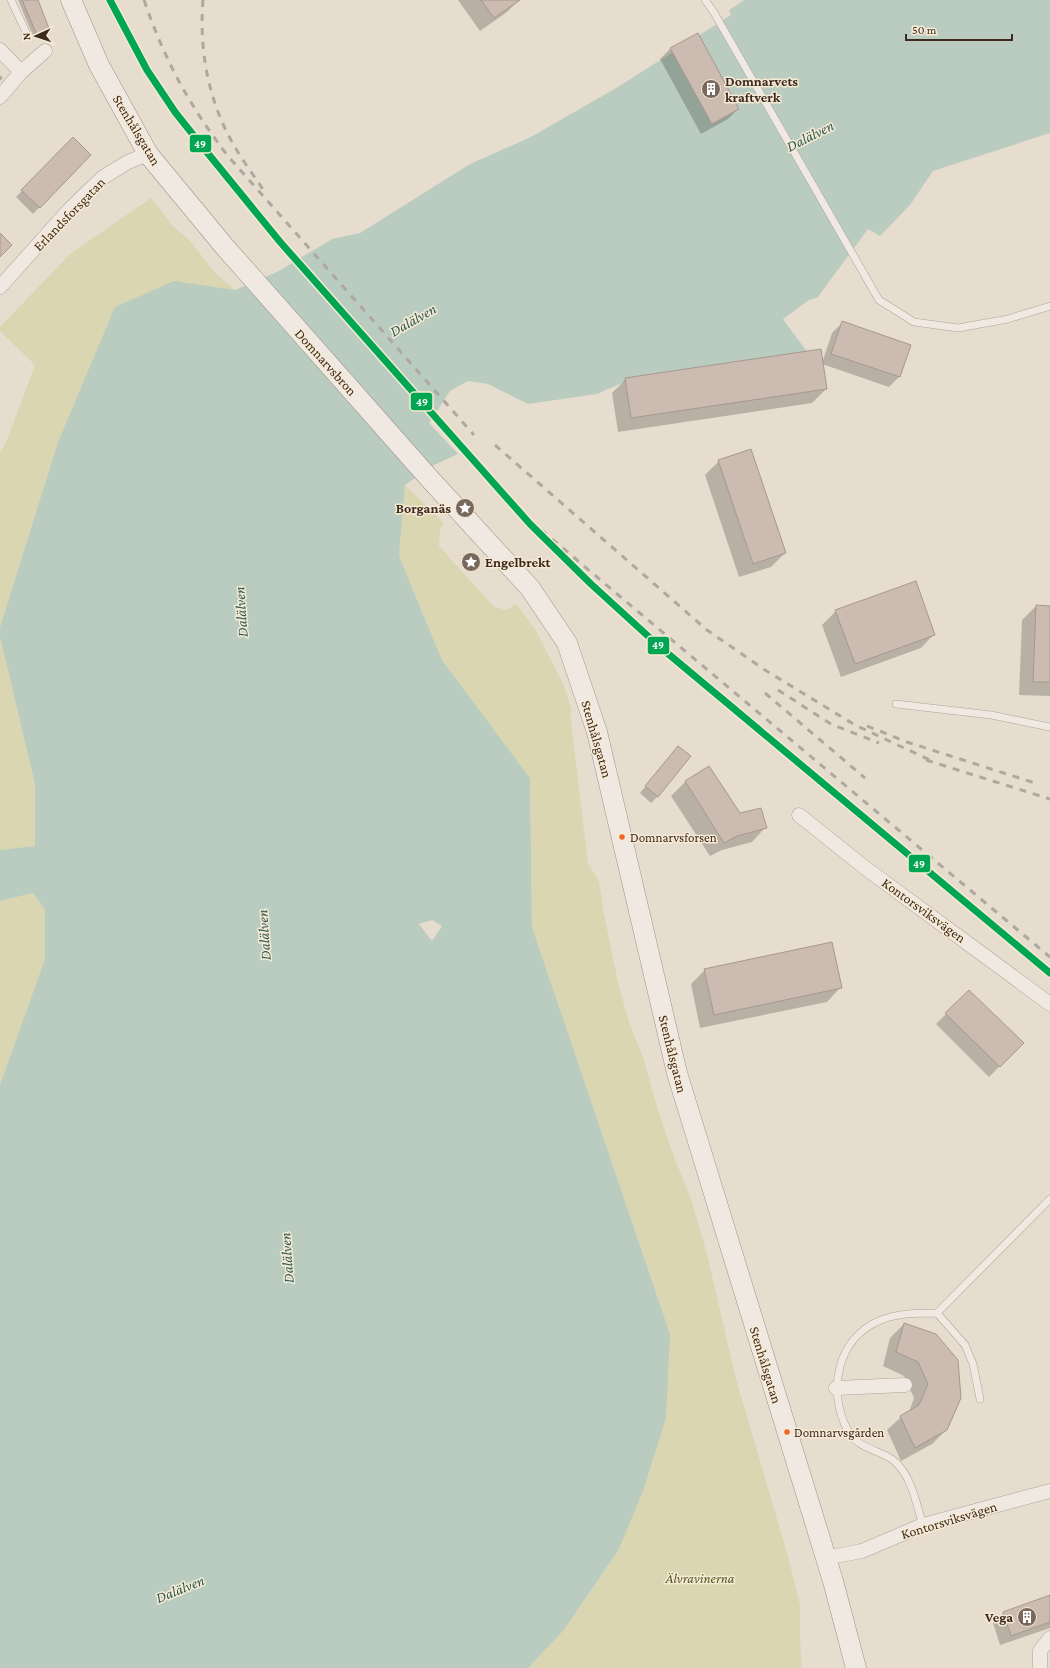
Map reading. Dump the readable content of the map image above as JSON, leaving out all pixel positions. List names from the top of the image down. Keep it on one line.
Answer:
{"streets":{"street":["Stenhålsgatan","Erlandsforsgatan","Domnarvsbron","Kontorsviksvägen"]},"crossings":[["Stenhålsgatan","Erlandsforsgatan"],["Stenhålsgatan","Domnarvsbron"],["Stenhålsgatan","Kontorsviksvägen"]],"water":["Dalälven"],"parks":["Älvravinerna"],"places":{"building":["Domnarvets kraftverk","Vega"],"place":["Borganäs","Engelbrekt"],"other":["Domnarvsforsen","Domnarvsgården"]},"lines":["transit line 49"],"scale_bar":"50 m","north":"left"}
